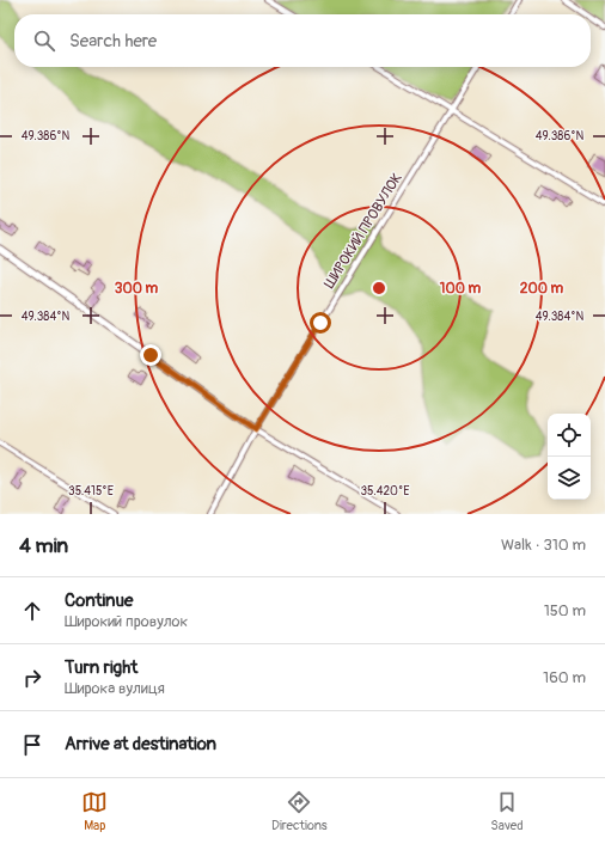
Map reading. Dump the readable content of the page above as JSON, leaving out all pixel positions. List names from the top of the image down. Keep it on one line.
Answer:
{"streets":{"street":["ШИРОКИЙ ПРОВУЛОК"]},"page":{"search":"Search here","heading":["4 min","Walk · 310 m"],"list":[["Continue","Широкий провулок","150 m"],["Turn right","Широка вулиця","160 m"],"Arrive at destination"],"nav":["Map","Directions","Saved"]},"coordinates":["49.386°N","49.384°N","35.415°E","35.420°E"],"rings":["100 m","200 m","300 m"]}
